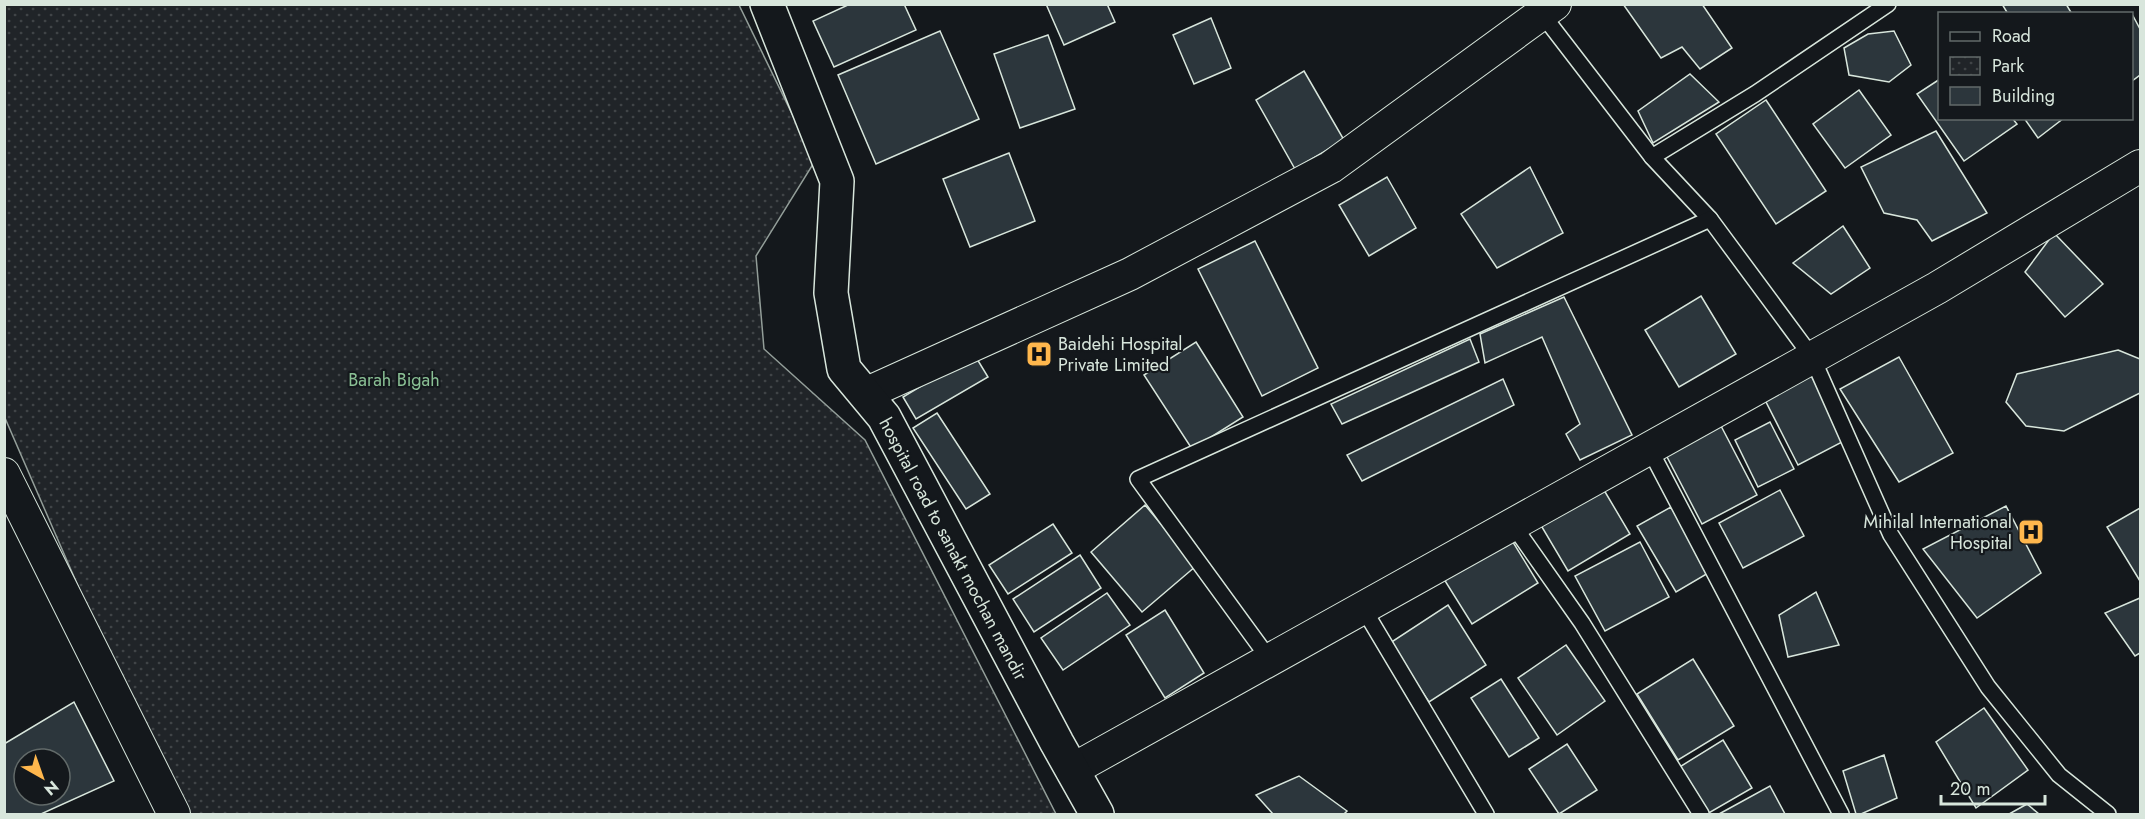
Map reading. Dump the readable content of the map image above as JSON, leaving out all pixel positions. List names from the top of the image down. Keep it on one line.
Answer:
{"streets":{"street":["hospital road to sanakt mochan mandir"]},"parks":["Barah Bigah"],"places":{"hospital":["Baidehi Hospital Private Limited","Mihilal International Hospital"]},"legend":["Road","Park","Building"],"scale_bar":"20 m","north":"bottom right"}
